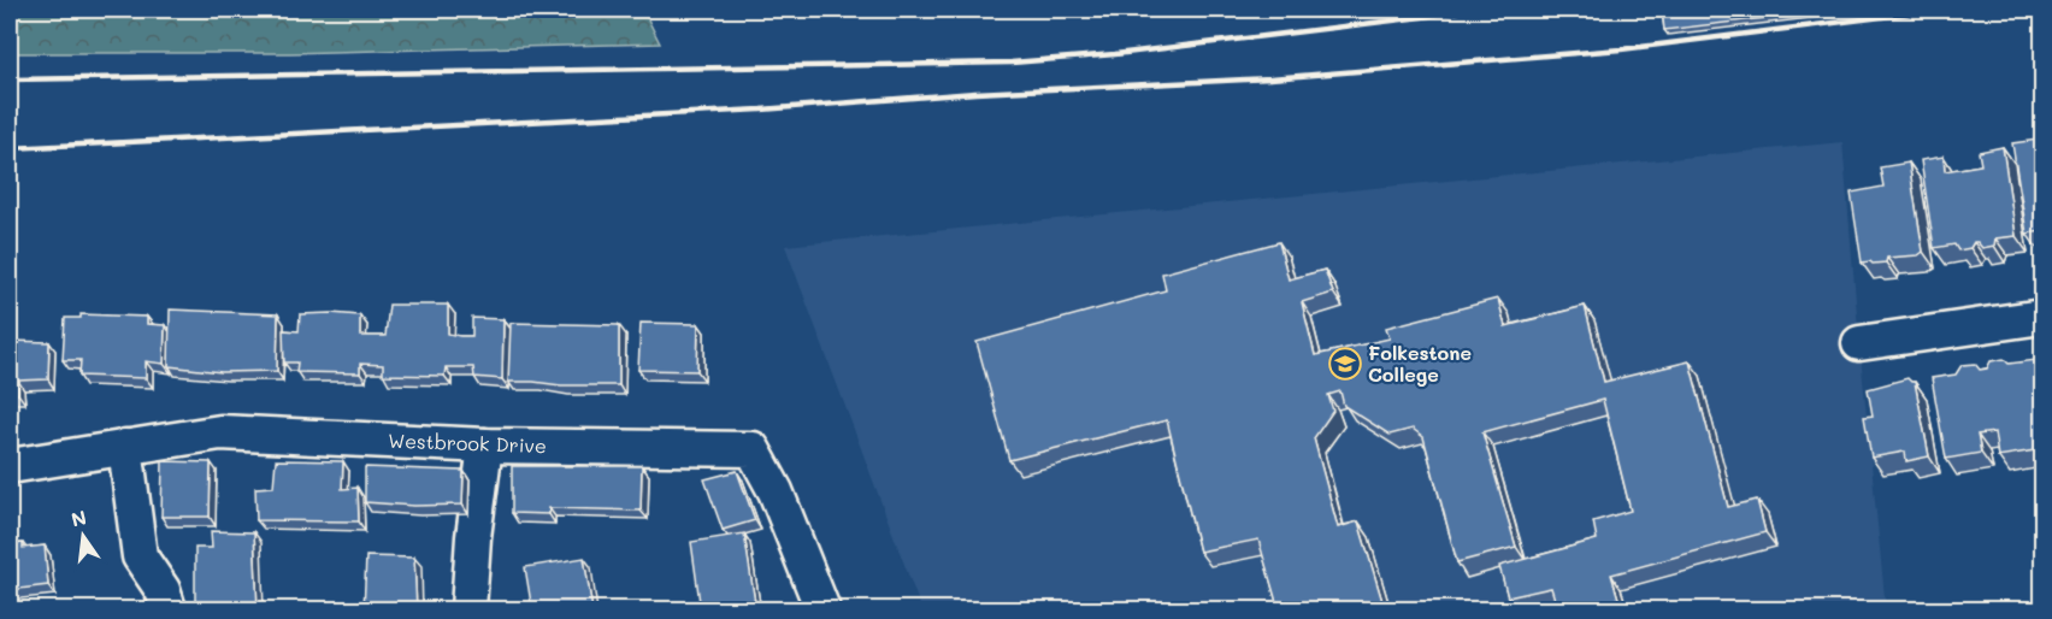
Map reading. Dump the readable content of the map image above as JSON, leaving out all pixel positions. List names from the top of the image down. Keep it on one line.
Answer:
{"streets":{"street":["Westbrook Drive"]},"places":{"school or university":["Folkestone College"]},"north":"top"}
